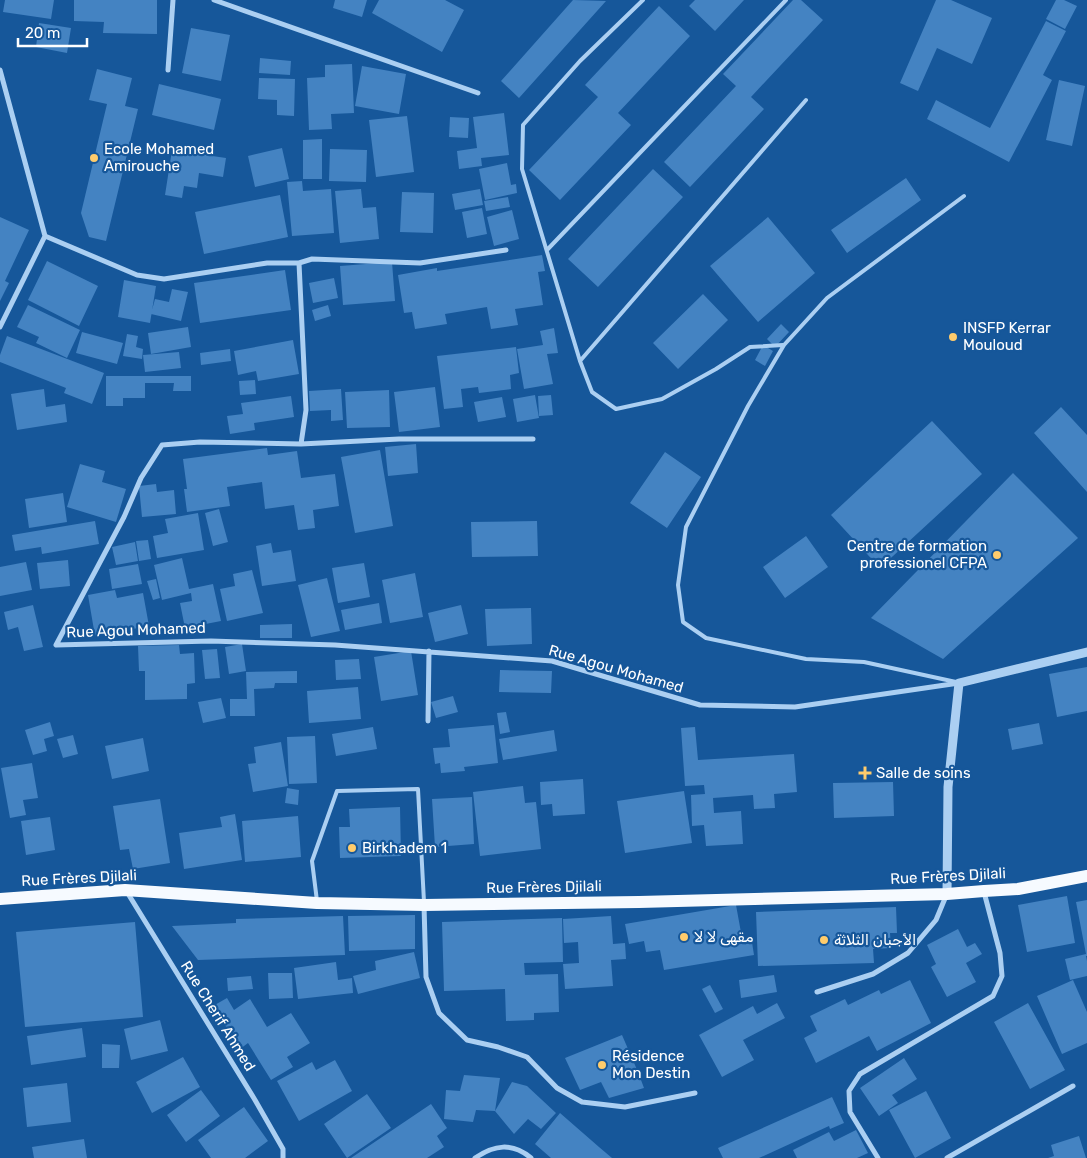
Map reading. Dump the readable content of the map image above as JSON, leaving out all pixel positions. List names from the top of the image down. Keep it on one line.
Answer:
{"streets":{"main road":["Rue Frères Djilali"],"street":["Rue Agou Mohamed","Rue Cherif Ahmed"]},"crossings":[["Rue Frères Djilali","Rue Cherif Ahmed"]],"places":{"other":["Ecole Mohamed Amirouche","INSFP Kerrar Mouloud","Centre de formation professionel CFPA","Birkhadem 1","مقهى لا لا","الأجبان الثلاثة","Résidence Mon Destin"],"health":["Salle de soins"]},"scale_bar":"20 m"}
